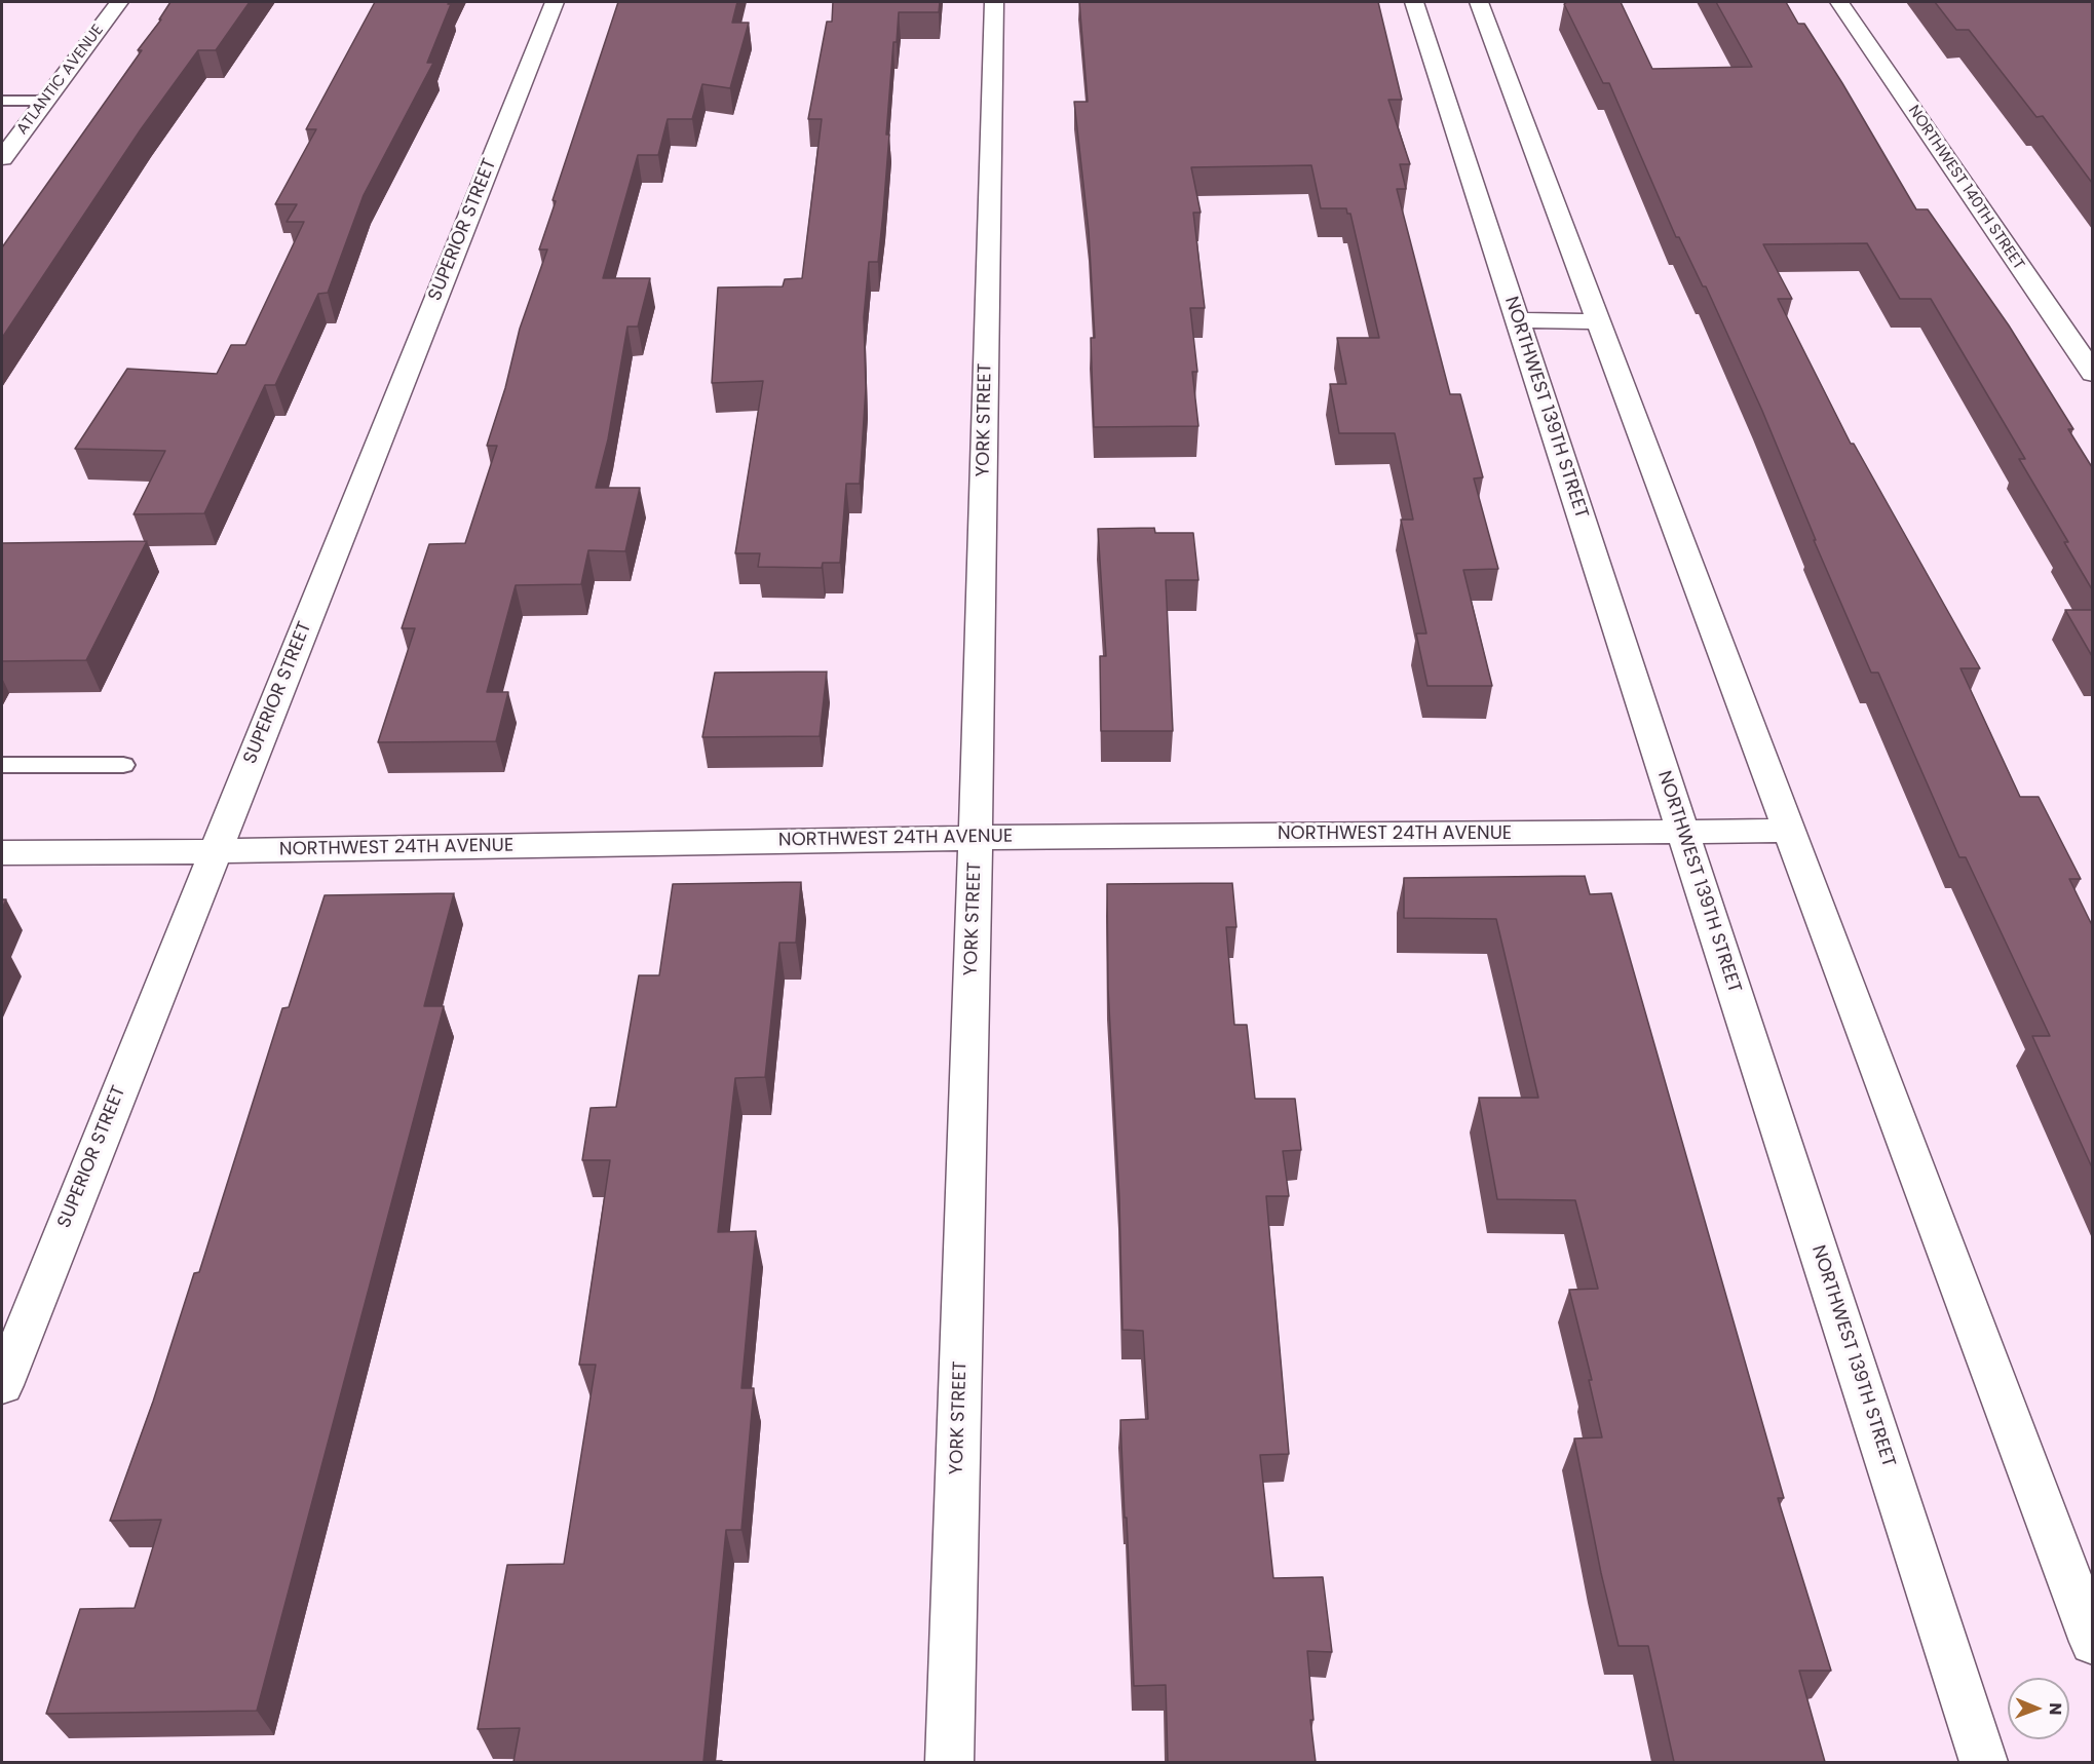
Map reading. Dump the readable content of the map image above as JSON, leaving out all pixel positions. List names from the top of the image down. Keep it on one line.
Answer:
{"streets":{"street":["ATLANTIC AVENUE","NORTHWEST 140TH STREET","SUPERIOR STREET","NORTHWEST 139TH STREET","YORK STREET","NORTHWEST 24TH AVENUE"]},"crossings":[["SUPERIOR STREET","NORTHWEST 24TH AVENUE"],["NORTHWEST 139TH STREET","NORTHWEST 24TH AVENUE"],["YORK STREET","NORTHWEST 24TH AVENUE"]],"north":"right"}
